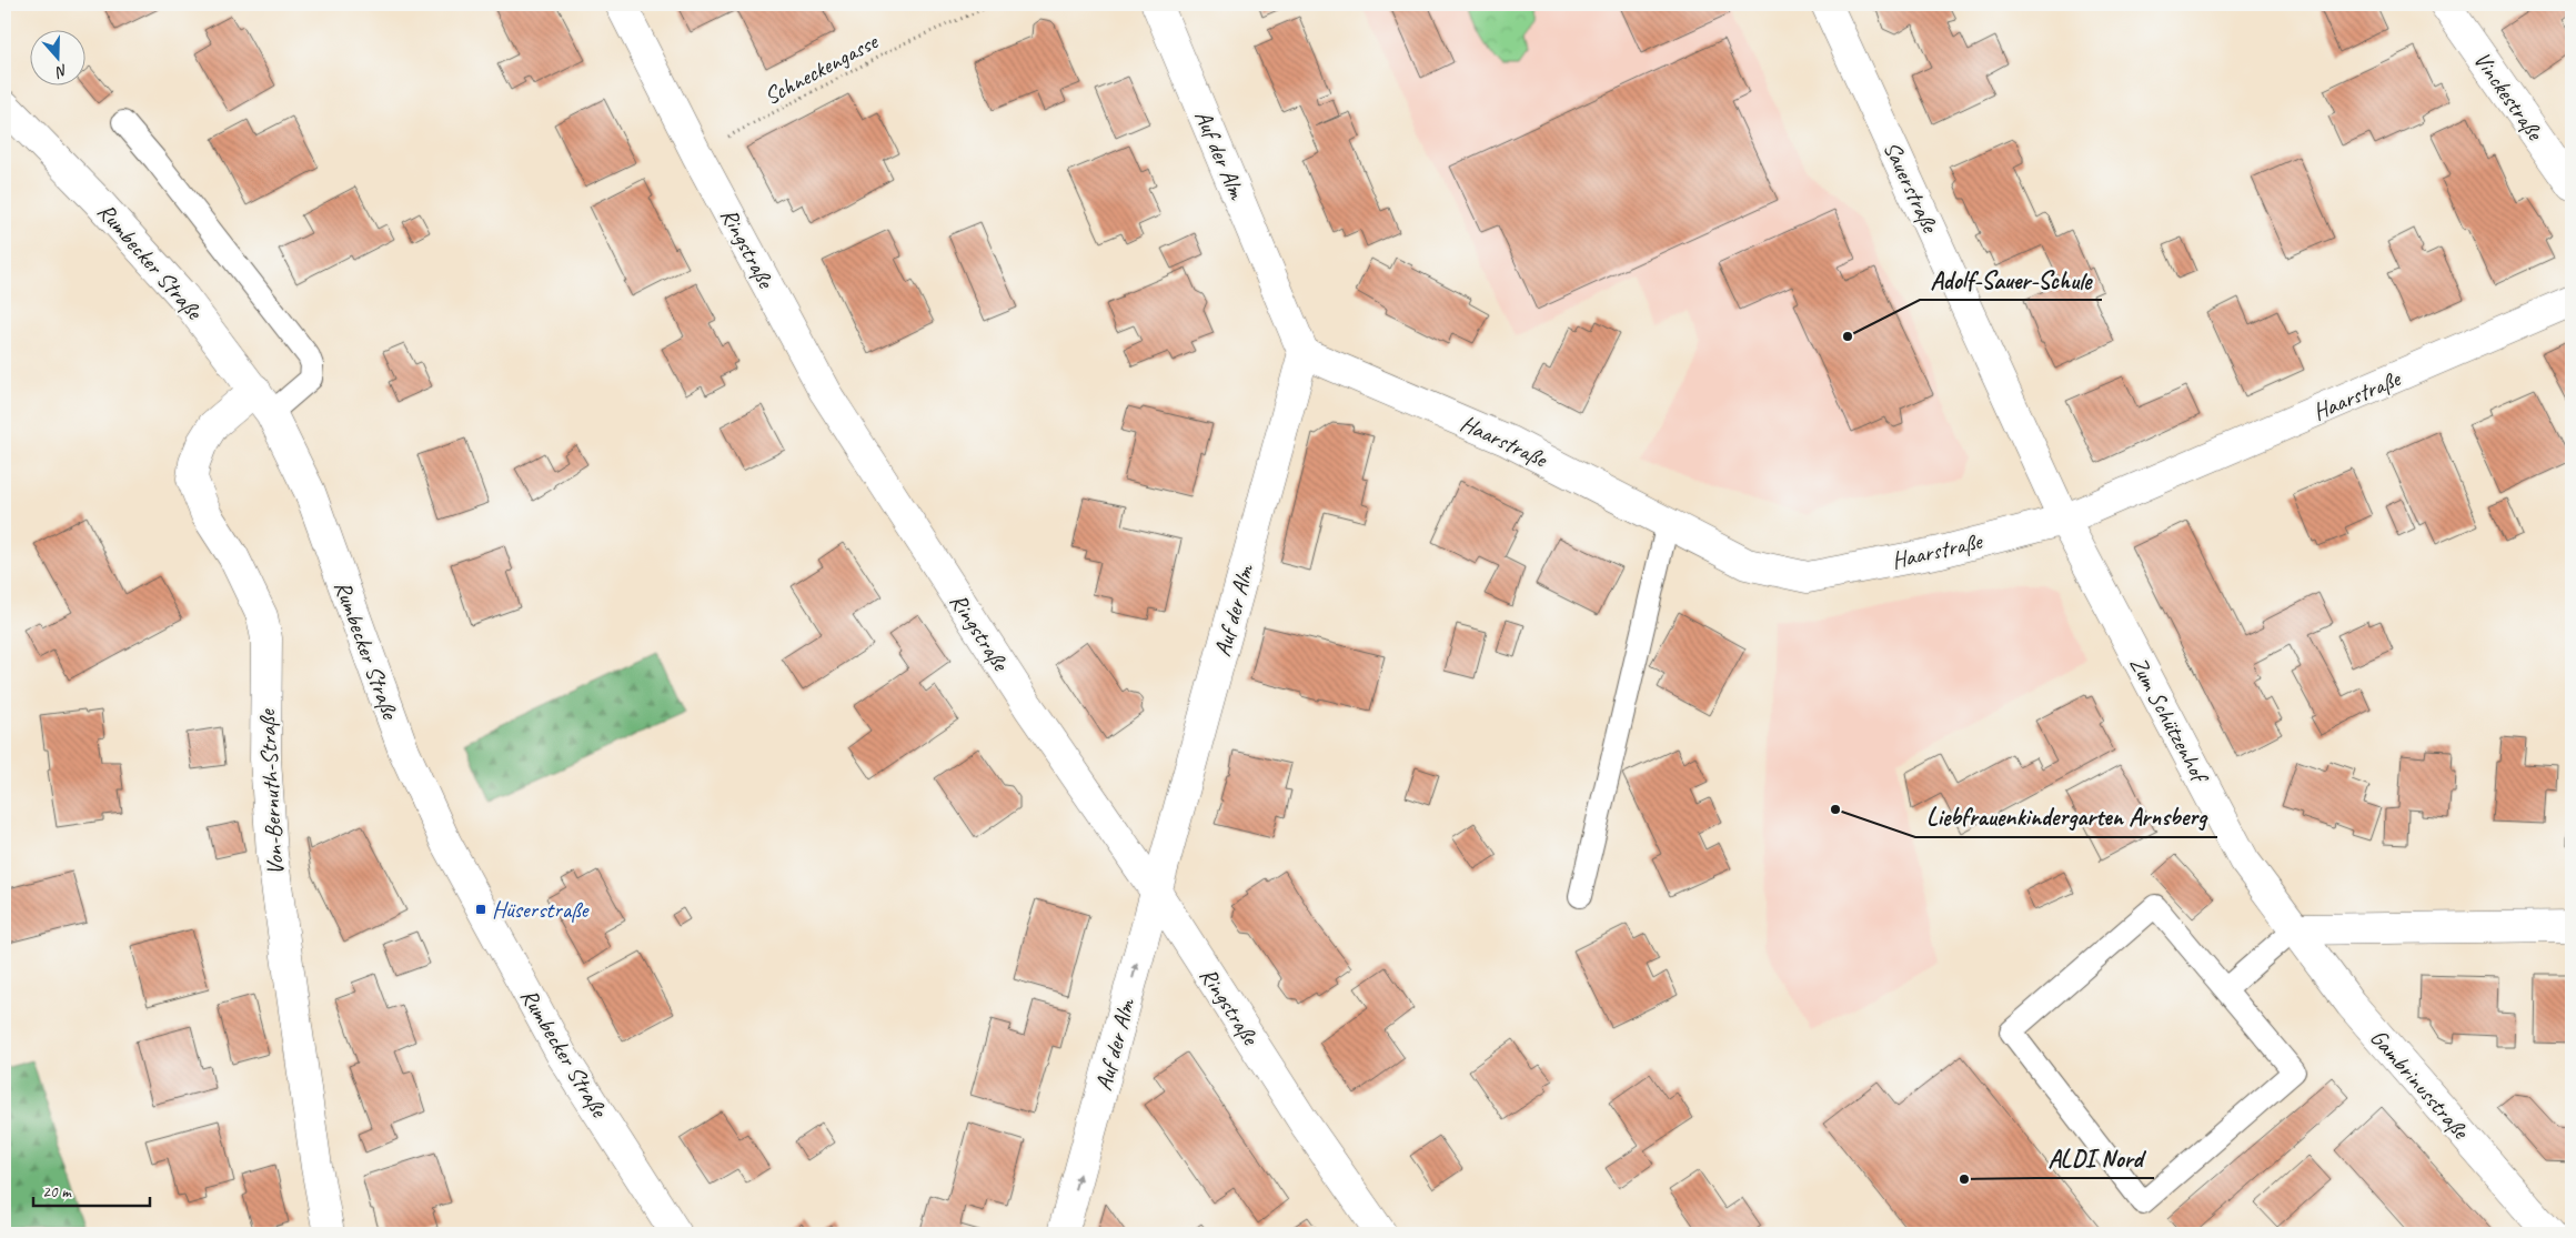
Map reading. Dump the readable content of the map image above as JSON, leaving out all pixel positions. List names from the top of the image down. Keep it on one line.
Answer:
{"streets":{"street":["Vinckestraße","Auf der Alm","Sauerstraße","Ringstraße","Rumbecker Straße","Haarstraße","Zum Schützenhof","Von-Bernuth-Straße","Gambrinusstraße"],"path":["Schneckengasse"]},"crossings":[["Schneckengasse","Ringstraße"],["Auf der Alm","Ringstraße"],["Auf der Alm","Haarstraße"],["Sauerstraße","Haarstraße"],["Sauerstraße","Zum Schützenhof"],["Rumbecker Straße","Von-Bernuth-Straße"],["Haarstraße","Zum Schützenhof"],["Zum Schützenhof","Gambrinusstraße"]],"places":{"other":["Adolf-Sauer-Schule","Liebfrauenkindergarten Arnsberg","ALDI Nord"],"transit":["Hüserstraße"]},"scale_bar":"20 m","north":"bottom"}
